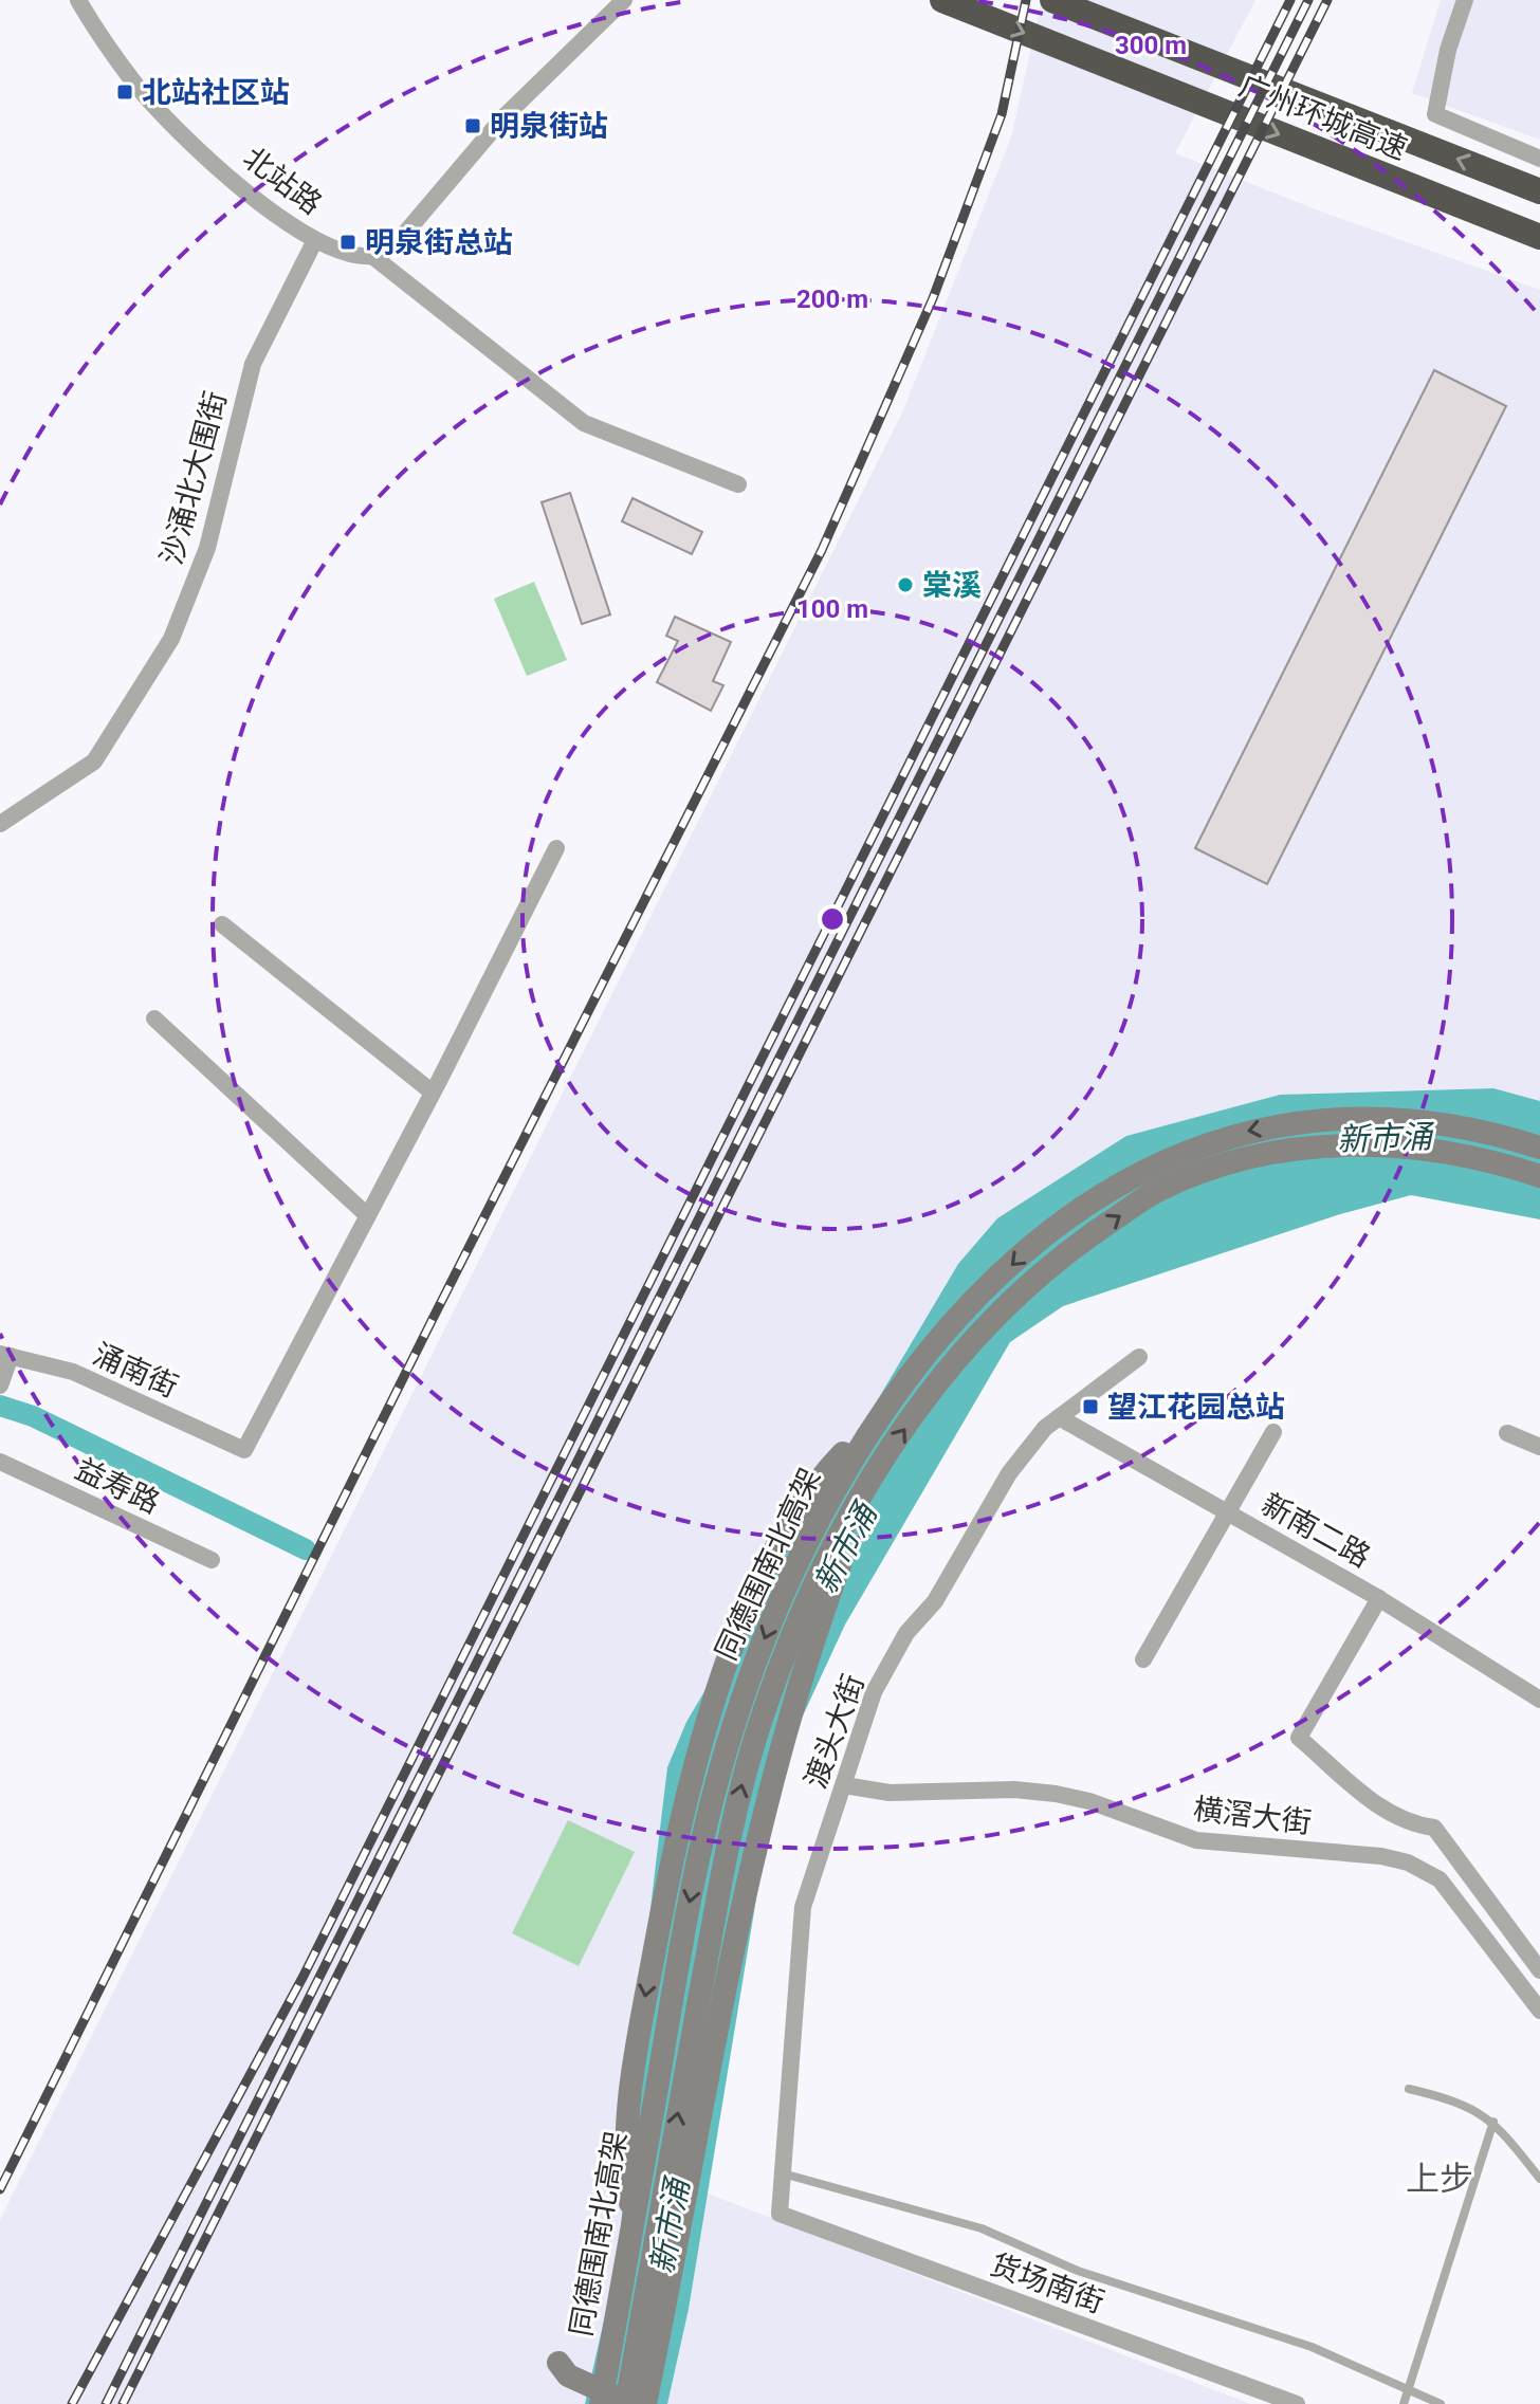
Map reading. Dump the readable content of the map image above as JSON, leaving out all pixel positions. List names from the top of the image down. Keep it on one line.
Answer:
{"streets":{"highway":["广州环城高速"],"main road":["同德围南北高架"],"street":["北站路","沙涌北大围街","涌南街","益寿路","新南二路","渡头大街","横滘大街","货场南街"]},"crossings":[["北站路","沙涌北大围街"],["新南二路","渡头大街"],["渡头大街","横滘大街"],["渡头大街","货场南街"]],"districts":["上步"],"water":["新市涌"],"places":{"transit":["北站社区站","明泉街站","明泉街总站","望江花园总站"],"other":["棠溪"]},"rings":["300 m","200 m","100 m"]}
